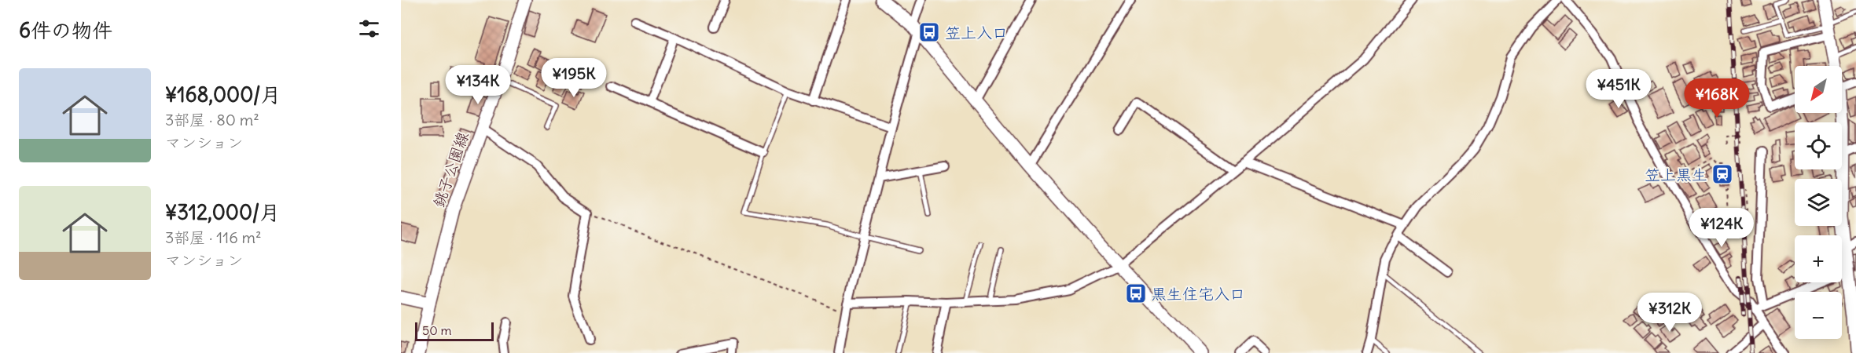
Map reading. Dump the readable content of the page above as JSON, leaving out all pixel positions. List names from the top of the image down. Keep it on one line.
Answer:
{"streets":{"street":["銚子公園線"]},"places":{"bus stop":["笠上入口","黒生住宅入口"],"station":["笠上黒生"]},"scale_bar":"50 m","north":"bottom left","page":{"heading":"6件の物件","list":[{"name":"¥168,000/月","note":"3部屋 · 80 m² · マンション"},{"name":"¥312,000/月","note":"3部屋 · 116 m² · マンション"}],"price":["¥195K","¥134K","¥451K","¥168K","¥124K","¥312K"],"map_buttons":["+","−"],"scale":"50 m"}}
